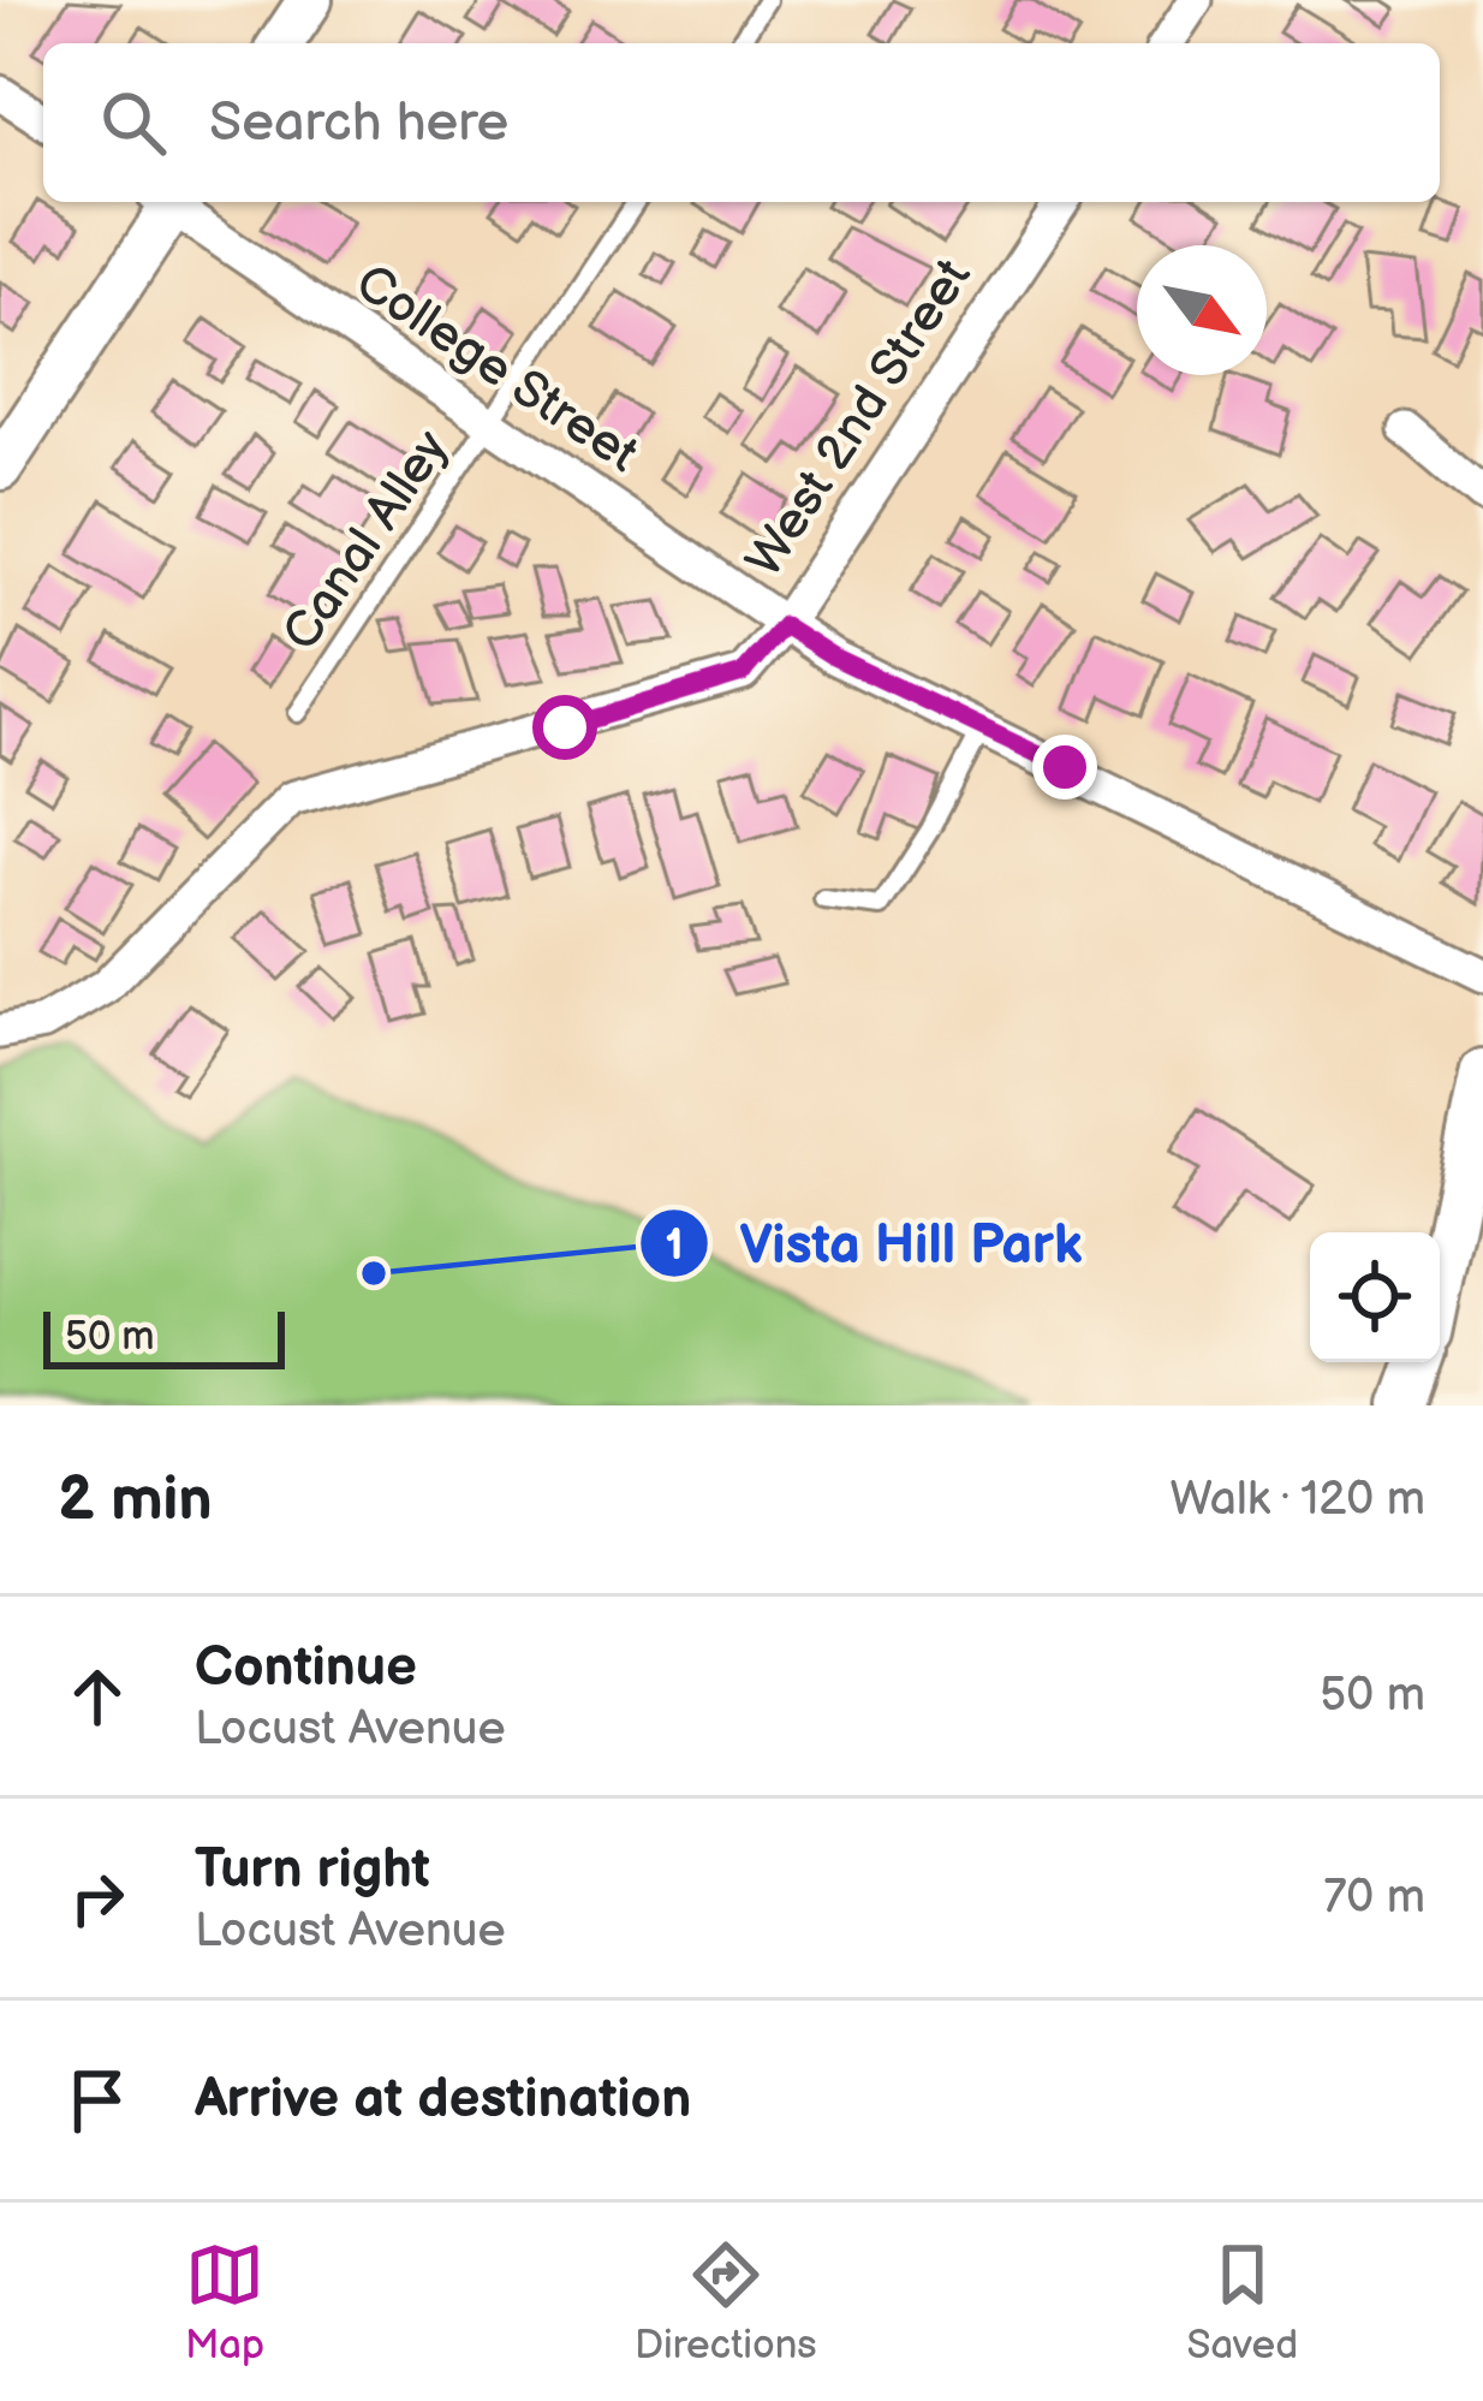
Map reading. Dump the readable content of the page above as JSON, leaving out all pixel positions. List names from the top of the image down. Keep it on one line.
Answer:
{"streets":{"street":["College Street","West 2nd Street"],"lane":["Canal Alley"]},"crossings":[["College Street","West 2nd Street"],["College Street","Canal Alley"]],"places":["Vista Hill Park"],"scale_bar":"50 m","north":"bottom right","page":{"search":"Search here","scale":"50 m","heading":["2 min","Walk · 120 m"],"list":[["Continue","Locust Avenue","50 m"],["Turn right","Locust Avenue","70 m"],"Arrive at destination"],"nav":["Map","Directions","Saved"]}}
